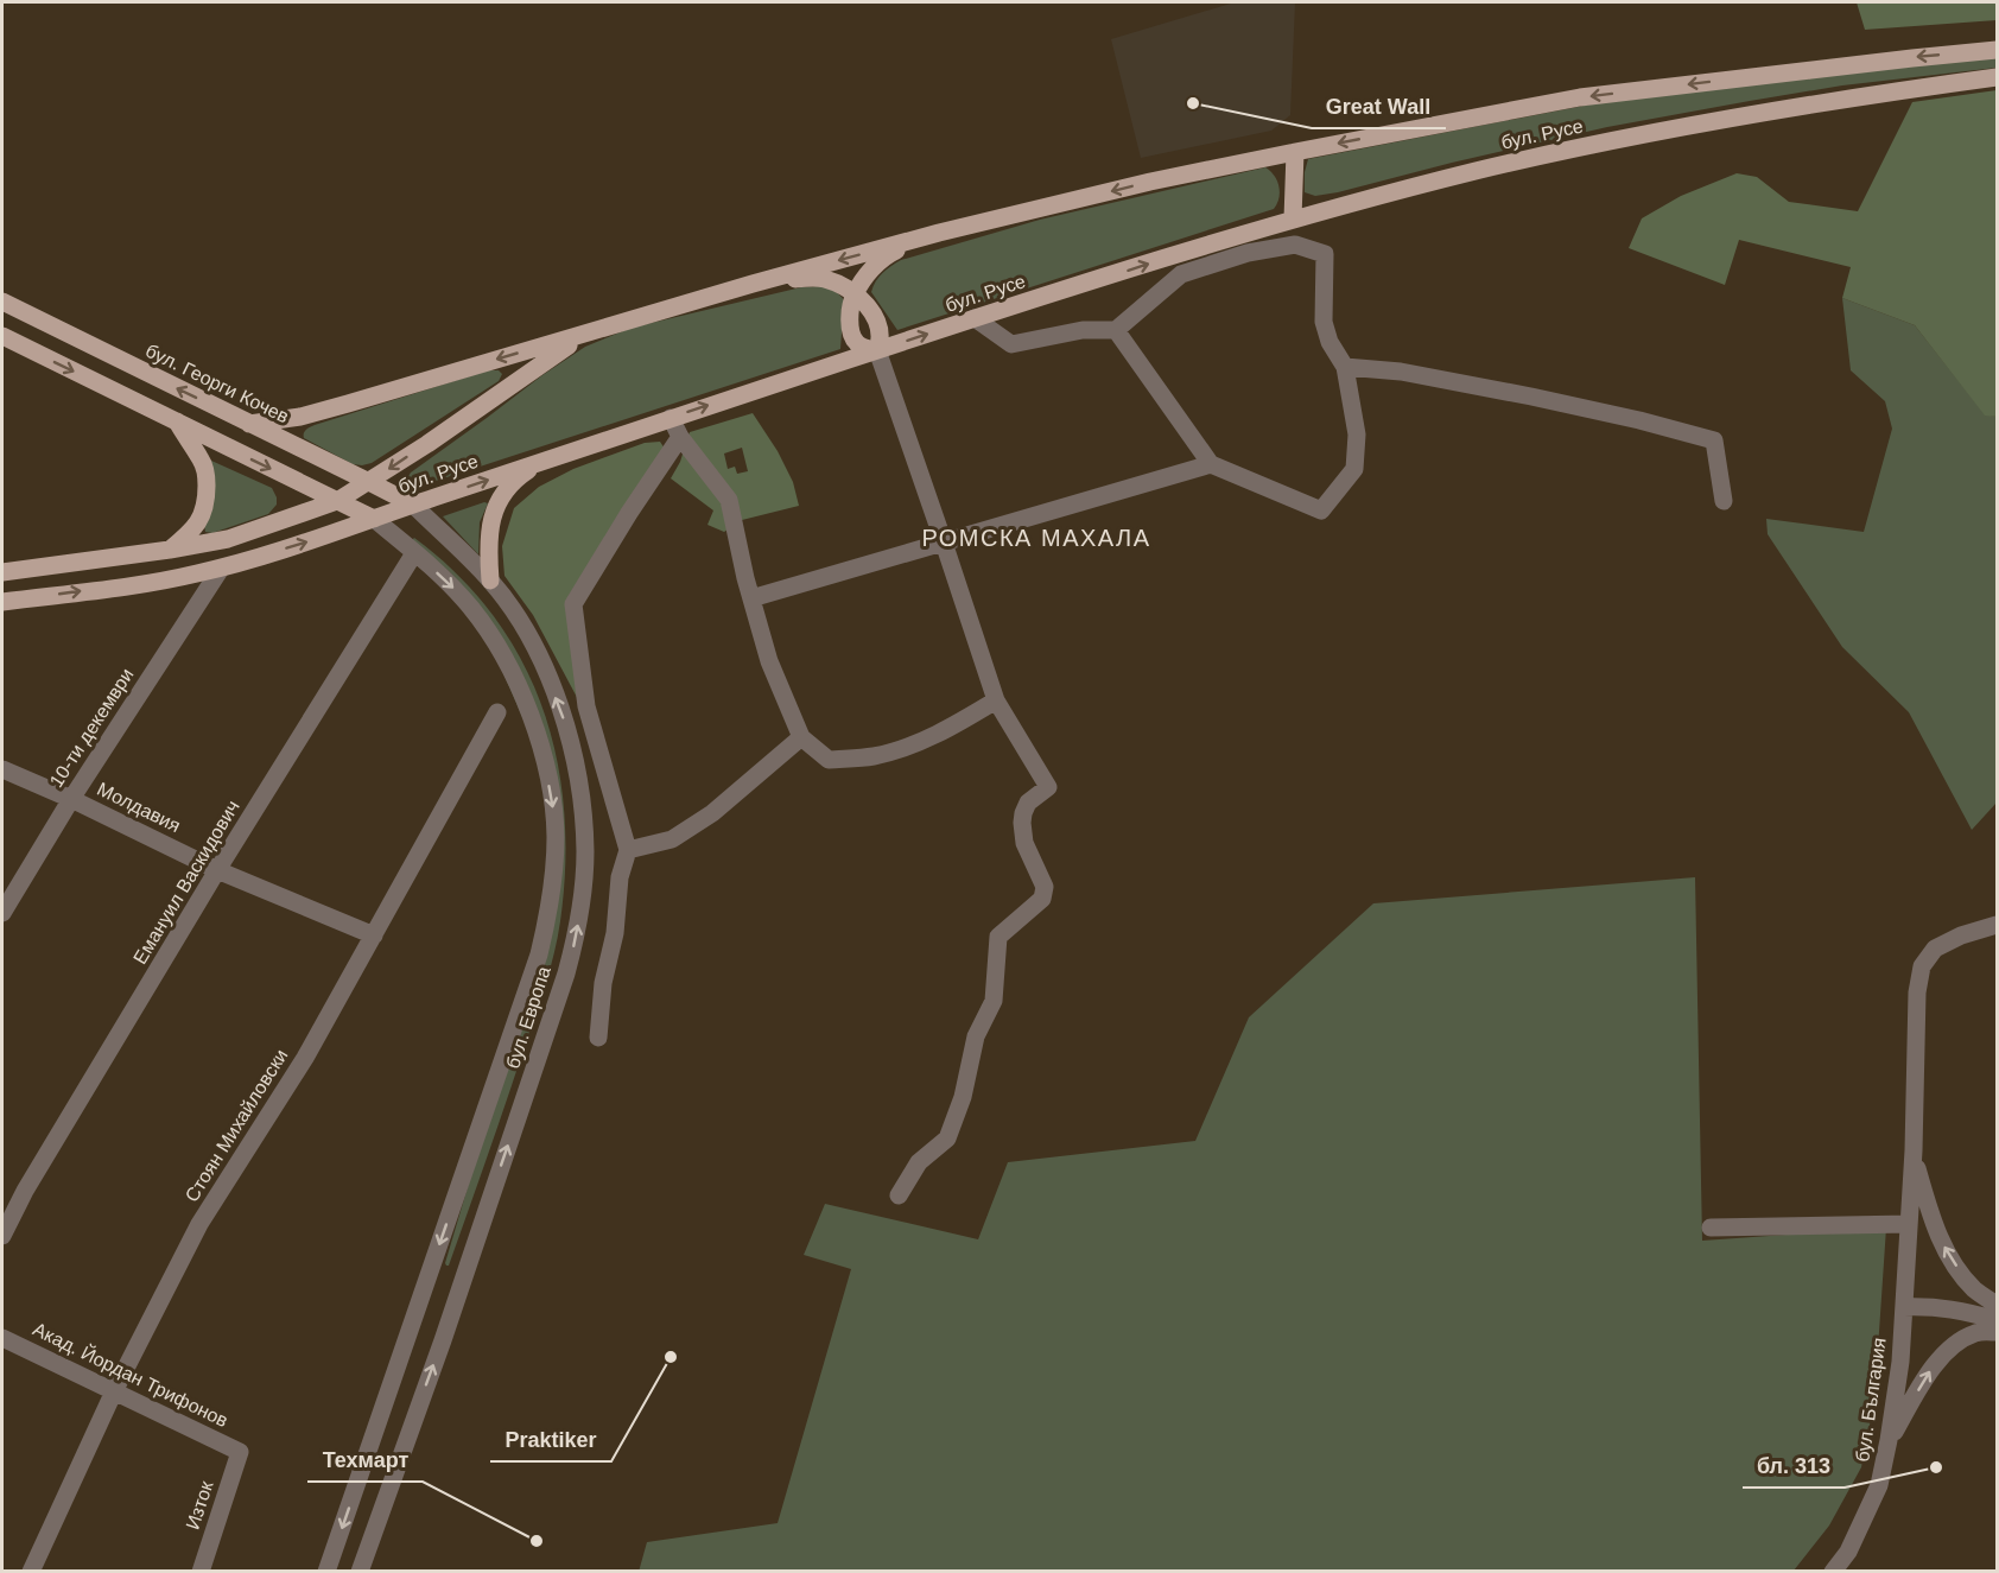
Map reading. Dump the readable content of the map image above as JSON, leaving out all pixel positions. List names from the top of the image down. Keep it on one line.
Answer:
{"streets":{"main road":["бул. Русе","бул. Георги Кочев"],"street":["10-ти декември","Молдавия","Емануил Васкидович","бул. Европа","Стоян Михайловски","Акад. Йордан Трифонов","бул. България","Изток"]},"crossings":[["бул. Русе","бул. Георги Кочев"],["бул. Русе","10-ти декември"],["бул. Русе","бул. Европа"],["бул. Георги Кочев","бул. Европа"],["10-ти декември","Молдавия"],["Молдавия","Емануил Васкидович"],["Молдавия","Стоян Михайловски"],["Емануил Васкидович","бул. Европа"],["Стоян Михайловски","Акад. Йордан Трифонов"],["Акад. Йордан Трифонов","Изток"]],"districts":["РОМСКА МАХАЛА"],"places":["Great Wall","Praktiker","бл. 313","Техмарт"]}
